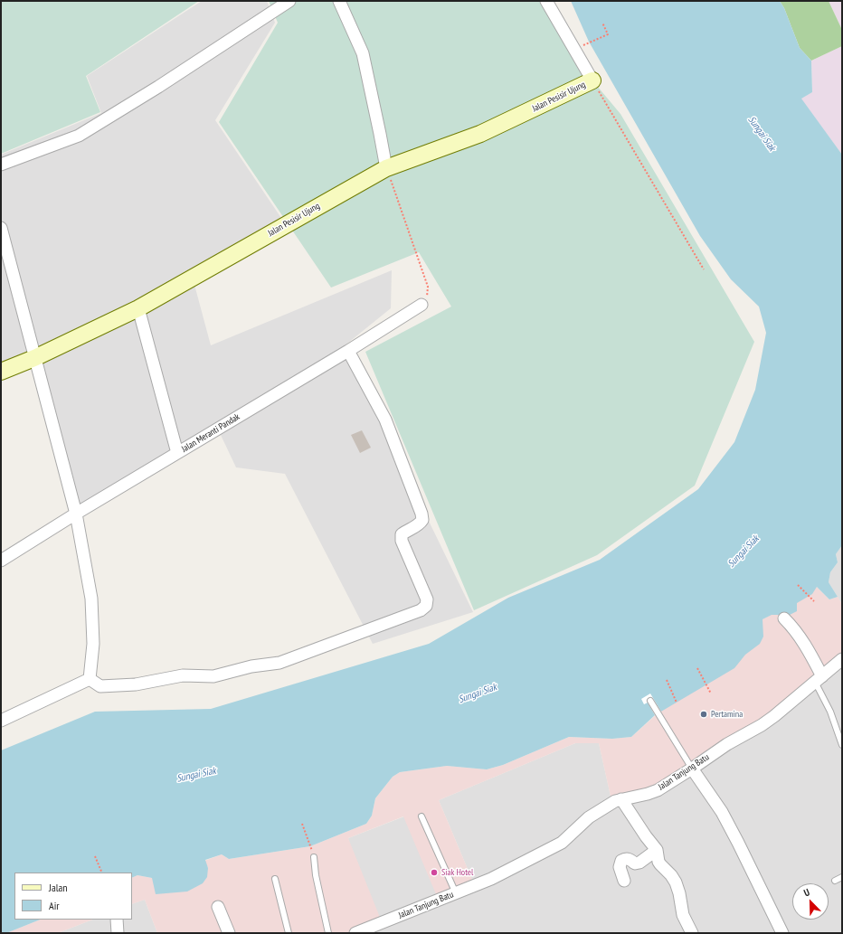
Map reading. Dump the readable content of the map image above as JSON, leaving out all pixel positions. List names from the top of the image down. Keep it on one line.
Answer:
{"streets":{"street":["Jalan Pesisir Ujung","Jalan Meranti Pandak","Jalan Tanjung Batu"]},"water":["Sungai Siak"],"places":["Pertamina","Siak Hotel"],"legend":["Jalan","Air"],"north":"top left"}
